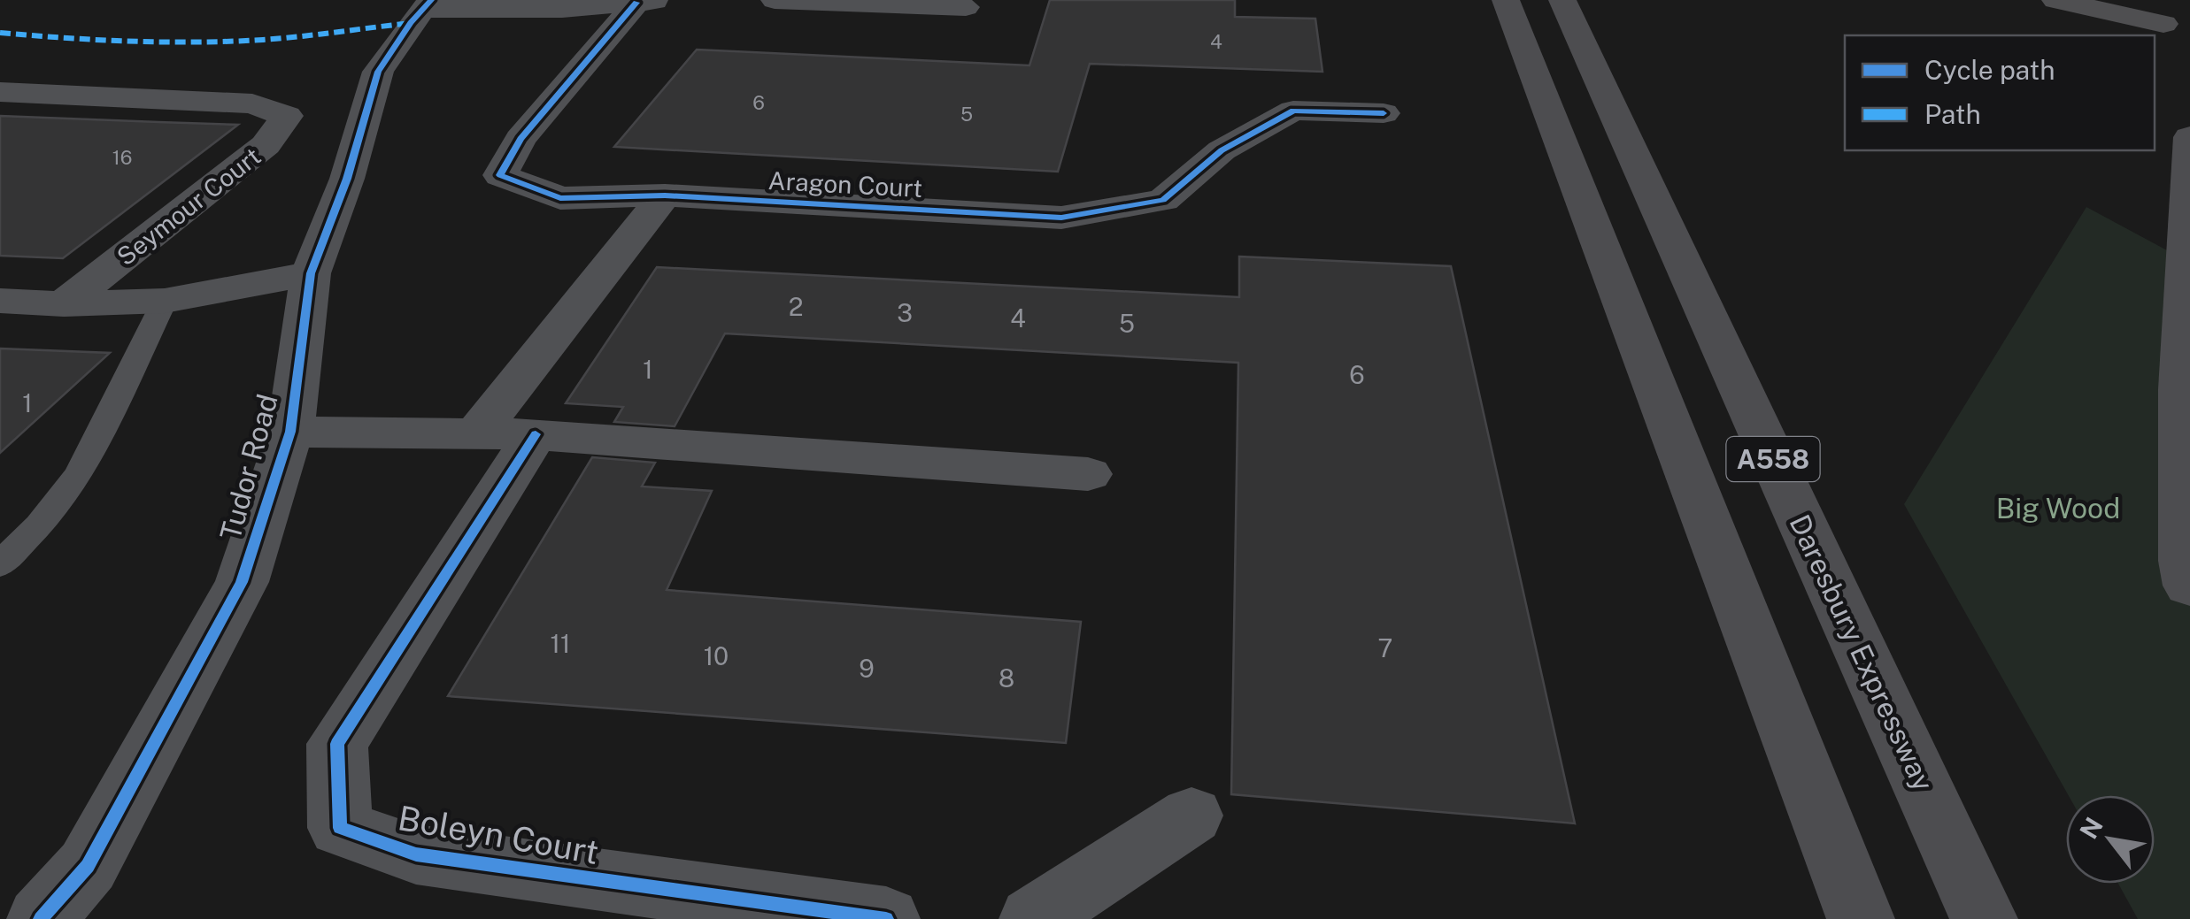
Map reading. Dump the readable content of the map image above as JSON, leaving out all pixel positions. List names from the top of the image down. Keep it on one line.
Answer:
{"streets":{"main road":["A558","Daresbury Expressway"],"street":["Aragon Court","Seymour Court","Tudor Road","Boleyn Court"]},"crossings":[["Aragon Court","Tudor Road"],["Aragon Court","Boleyn Court"],["Seymour Court","Tudor Road"]],"parks":["Big Wood"],"house_numbers":["4","6","5","16","2","3","4","5","1","6","1","11","7","10","9","8"],"legend":["Cycle path","Path"],"north":"top left"}
